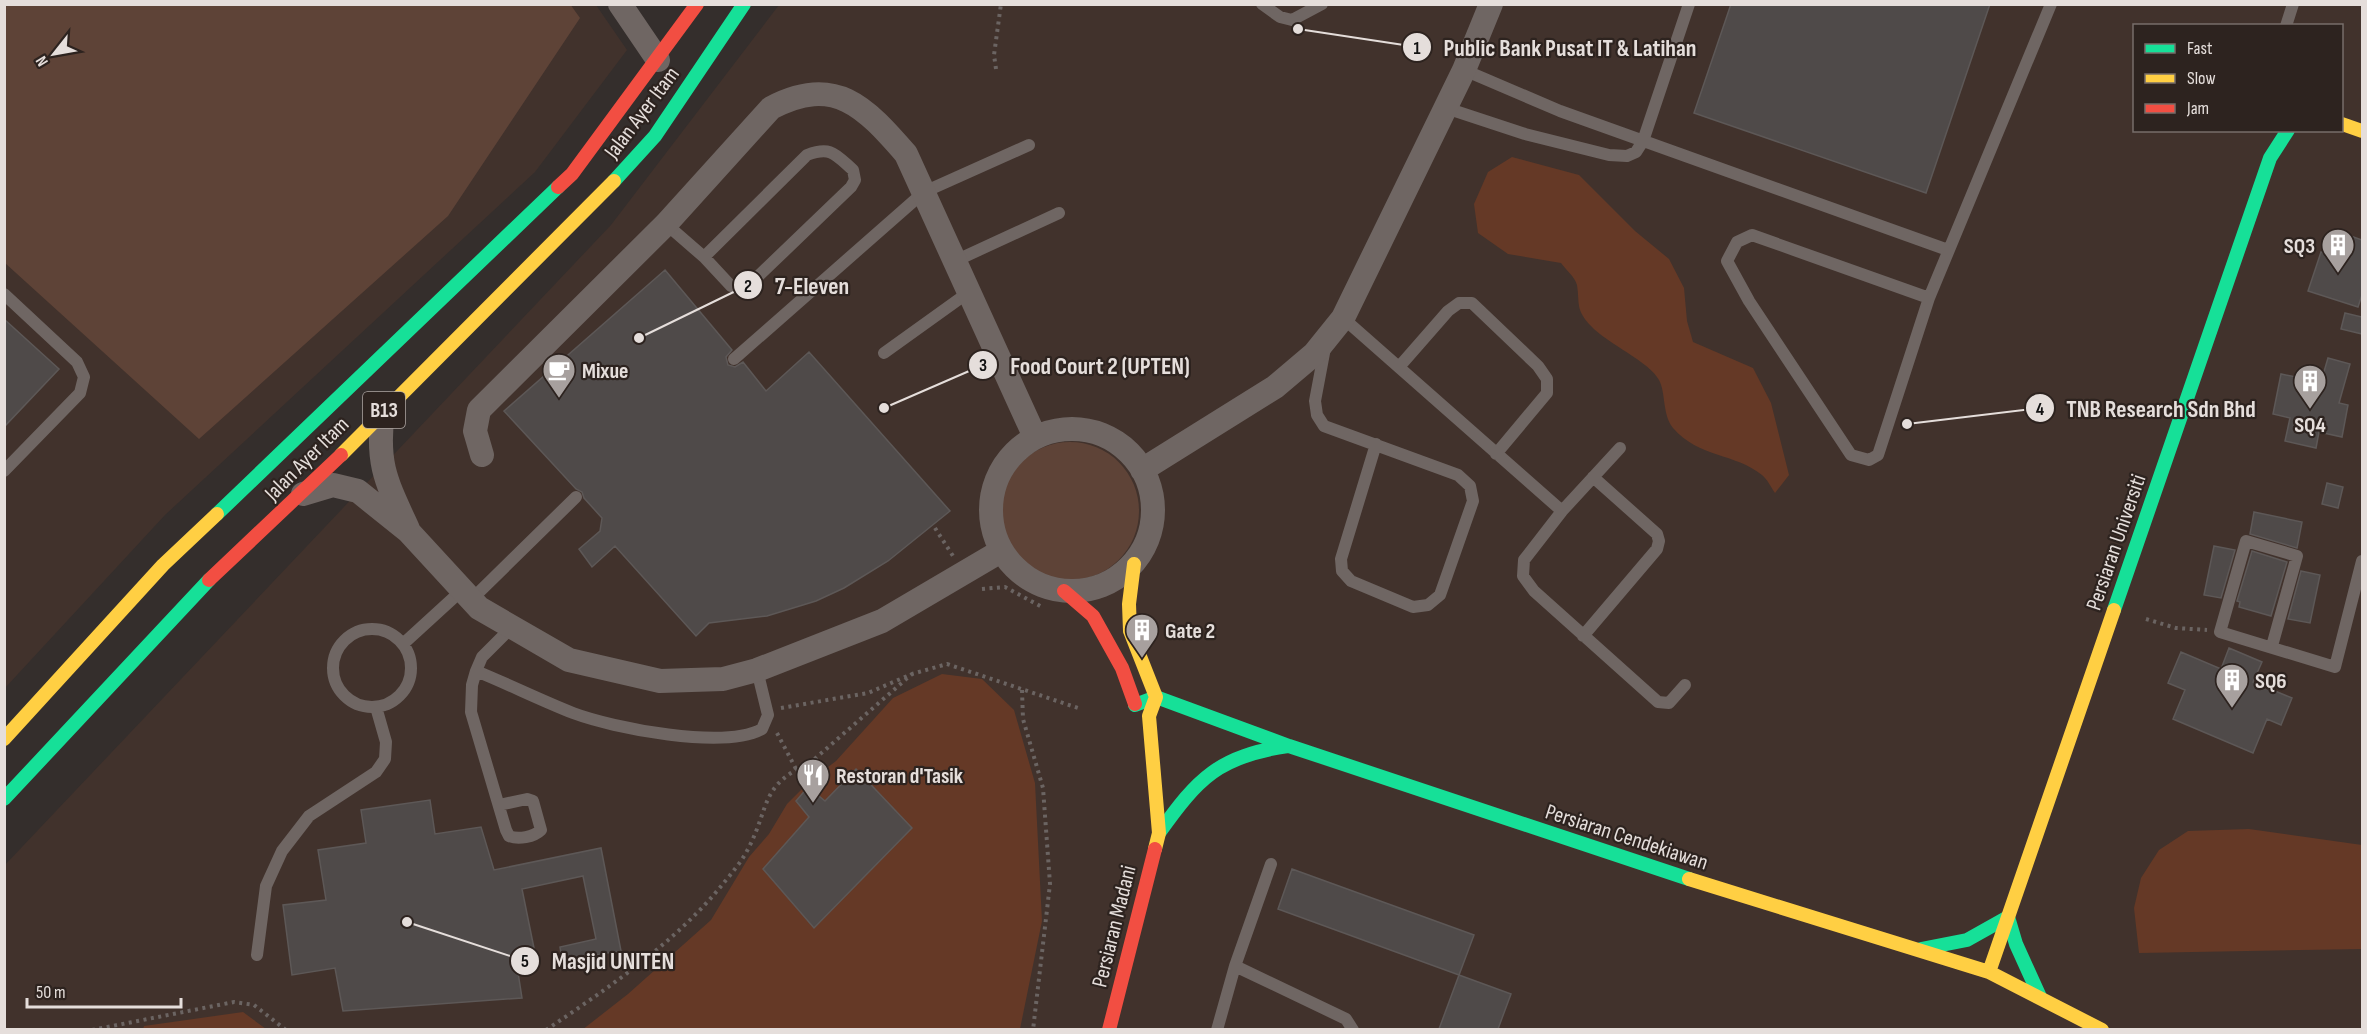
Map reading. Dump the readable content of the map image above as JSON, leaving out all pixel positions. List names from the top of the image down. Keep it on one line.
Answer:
{"streets":{"street":["Jalan Ayer Itam","B13","Persiaran Universiti","Persiaran Cendekiawan","Persiaran Madani"]},"crossings":[["Persiaran Universiti","Persiaran Cendekiawan"]],"places":{"other":["Public Bank Pusat IT & Latihan","7-Eleven","Food Court 2 (UPTEN)","TNB Research Sdn Bhd","Masjid UNITEN"],"building":["SQ3","SQ4","Gate 2","SQ6"],"cafe":["Mixue"],"restaurant":["Restoran d'Tasik"]},"legend":["Fast","Slow","Jam"],"scale_bar":"50 m","north":"bottom left"}
